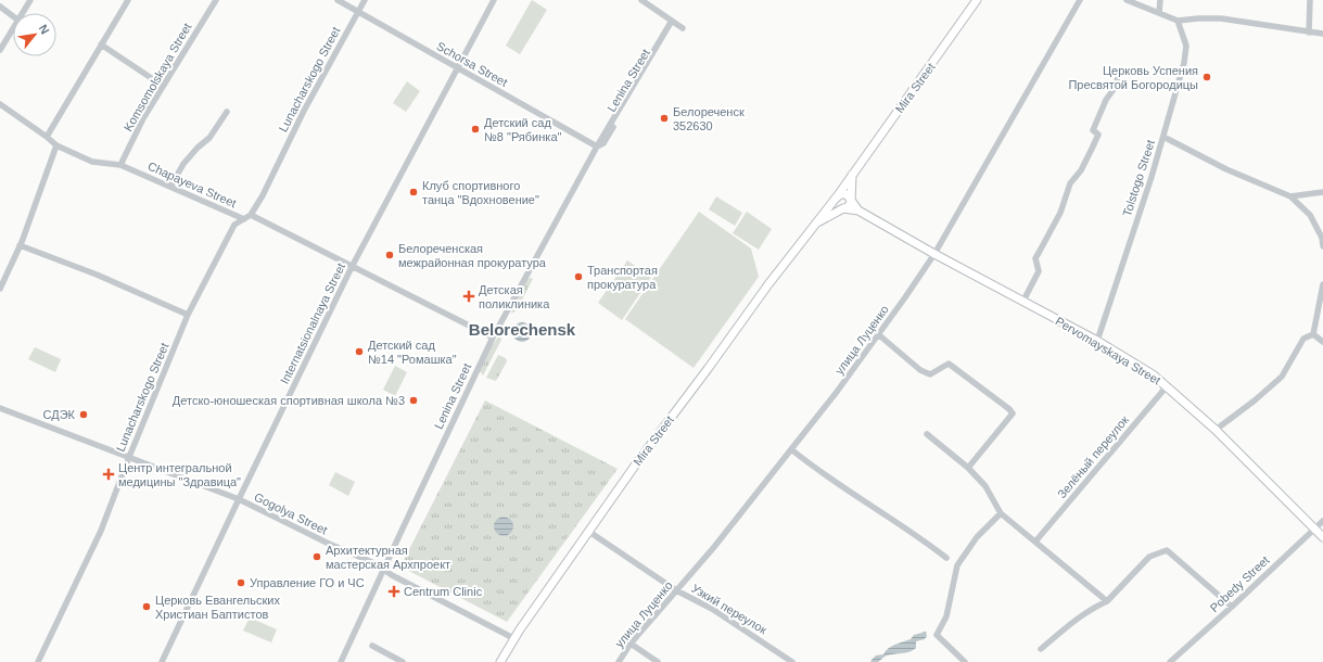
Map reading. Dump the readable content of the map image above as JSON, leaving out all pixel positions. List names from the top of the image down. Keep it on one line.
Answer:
{"streets":{"main road":["Mira Street","Pervomayskaya Street"],"street":["Schorsa Street","Komsomolskaya Street","Lunacharskogo Street","Lenina Street","Tolstogo Street","Chapayeva Street","Internatsionalnaya Street","улица Луценко","Зелёный переулок","Gogolya Street","Pobedy Street","Узкий переулок"]},"crossings":[["Schorsa Street","Lunacharskogo Street"],["Schorsa Street","Lenina Street"],["Schorsa Street","Internatsionalnaya Street"],["Komsomolskaya Street","Chapayeva Street"],["Lunacharskogo Street","Chapayeva Street"],["Lunacharskogo Street","Gogolya Street"],["Lenina Street","Gogolya Street"],["Mira Street","Pervomayskaya Street"],["Mira Street","Gogolya Street"],["Mira Street","Узкий переулок"],["Tolstogo Street","Pervomayskaya Street"],["Internatsionalnaya Street","Gogolya Street"],["улица Луценко","Pervomayskaya Street"],["улица Луценко","Узкий переулок"],["Pervomayskaya Street","Зелёный переулок"],["Pervomayskaya Street","Pobedy Street"]],"districts":["Belorechensk"],"places":{"other":["Церковь Успения Пресвятой Богородицы","Белореченск 352630","Детский сад №8 \"Рябинка\"","Клуб спортивного танца \"Вдохновение\"","Белореченская межрайонная прокуратура","Транспортая прокуратура","Детский сад №14 \"Ромашка\"","Детско-юношеская спортивная школа №3","СДЭК","Архитектурная мастерская Архпроект","Управление ГО и ЧС","Церковь Евангельских Христиан Баптистов"],"health":["Детская поликлиника","Центр интегральной медицины \"Здравица\"","Centrum Clinic"]},"north":"top right"}
